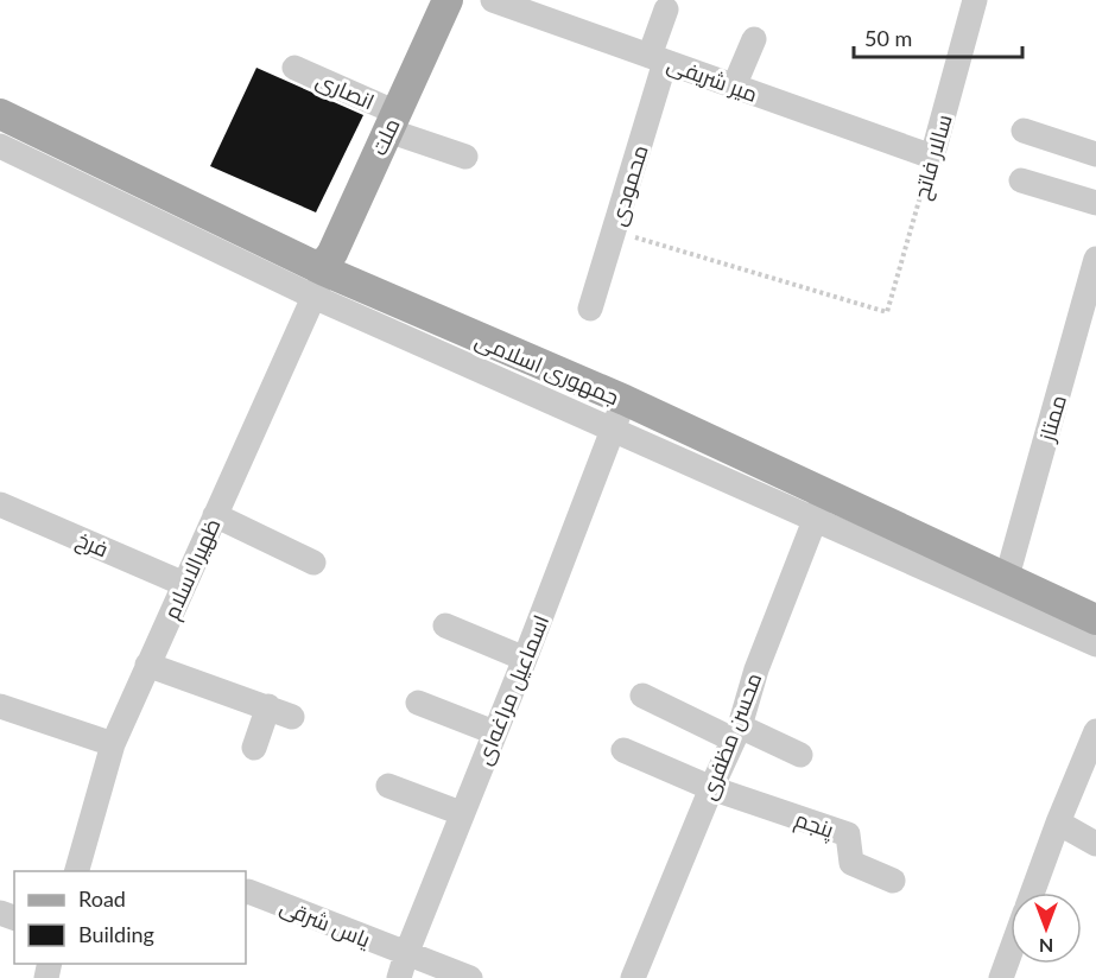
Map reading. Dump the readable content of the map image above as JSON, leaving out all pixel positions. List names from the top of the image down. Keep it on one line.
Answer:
{"streets":{"main road":["ملت","جمهوری اسلامی"],"street":["میر شریفی","انصاری","سالار فاتح","محمودی","ممتاز","فرخ","ظهیرالاسلام","اسماعیل مراغه‌ای","محسن مظفری","پنجم","یاس شرقی"]},"crossings":[["میر شریفی","سالار فاتح"],["میر شریفی","محمودی"],["انصاری","ملت"],["ملت","جمهوری اسلامی"],["ملت","ظهیرالاسلام"],["سالار فاتح","محمودی"],["جمهوری اسلامی","ممتاز"],["جمهوری اسلامی","ظهیرالاسلام"],["جمهوری اسلامی","اسماعیل مراغه‌ای"],["جمهوری اسلامی","محسن مظفری"],["فرخ","ظهیرالاسلام"],["اسماعیل مراغه‌ای","یاس شرقی"],["محسن مظفری","پنجم"]],"legend":["Road","Building"],"scale_bar":"50 m","north":"bottom"}
